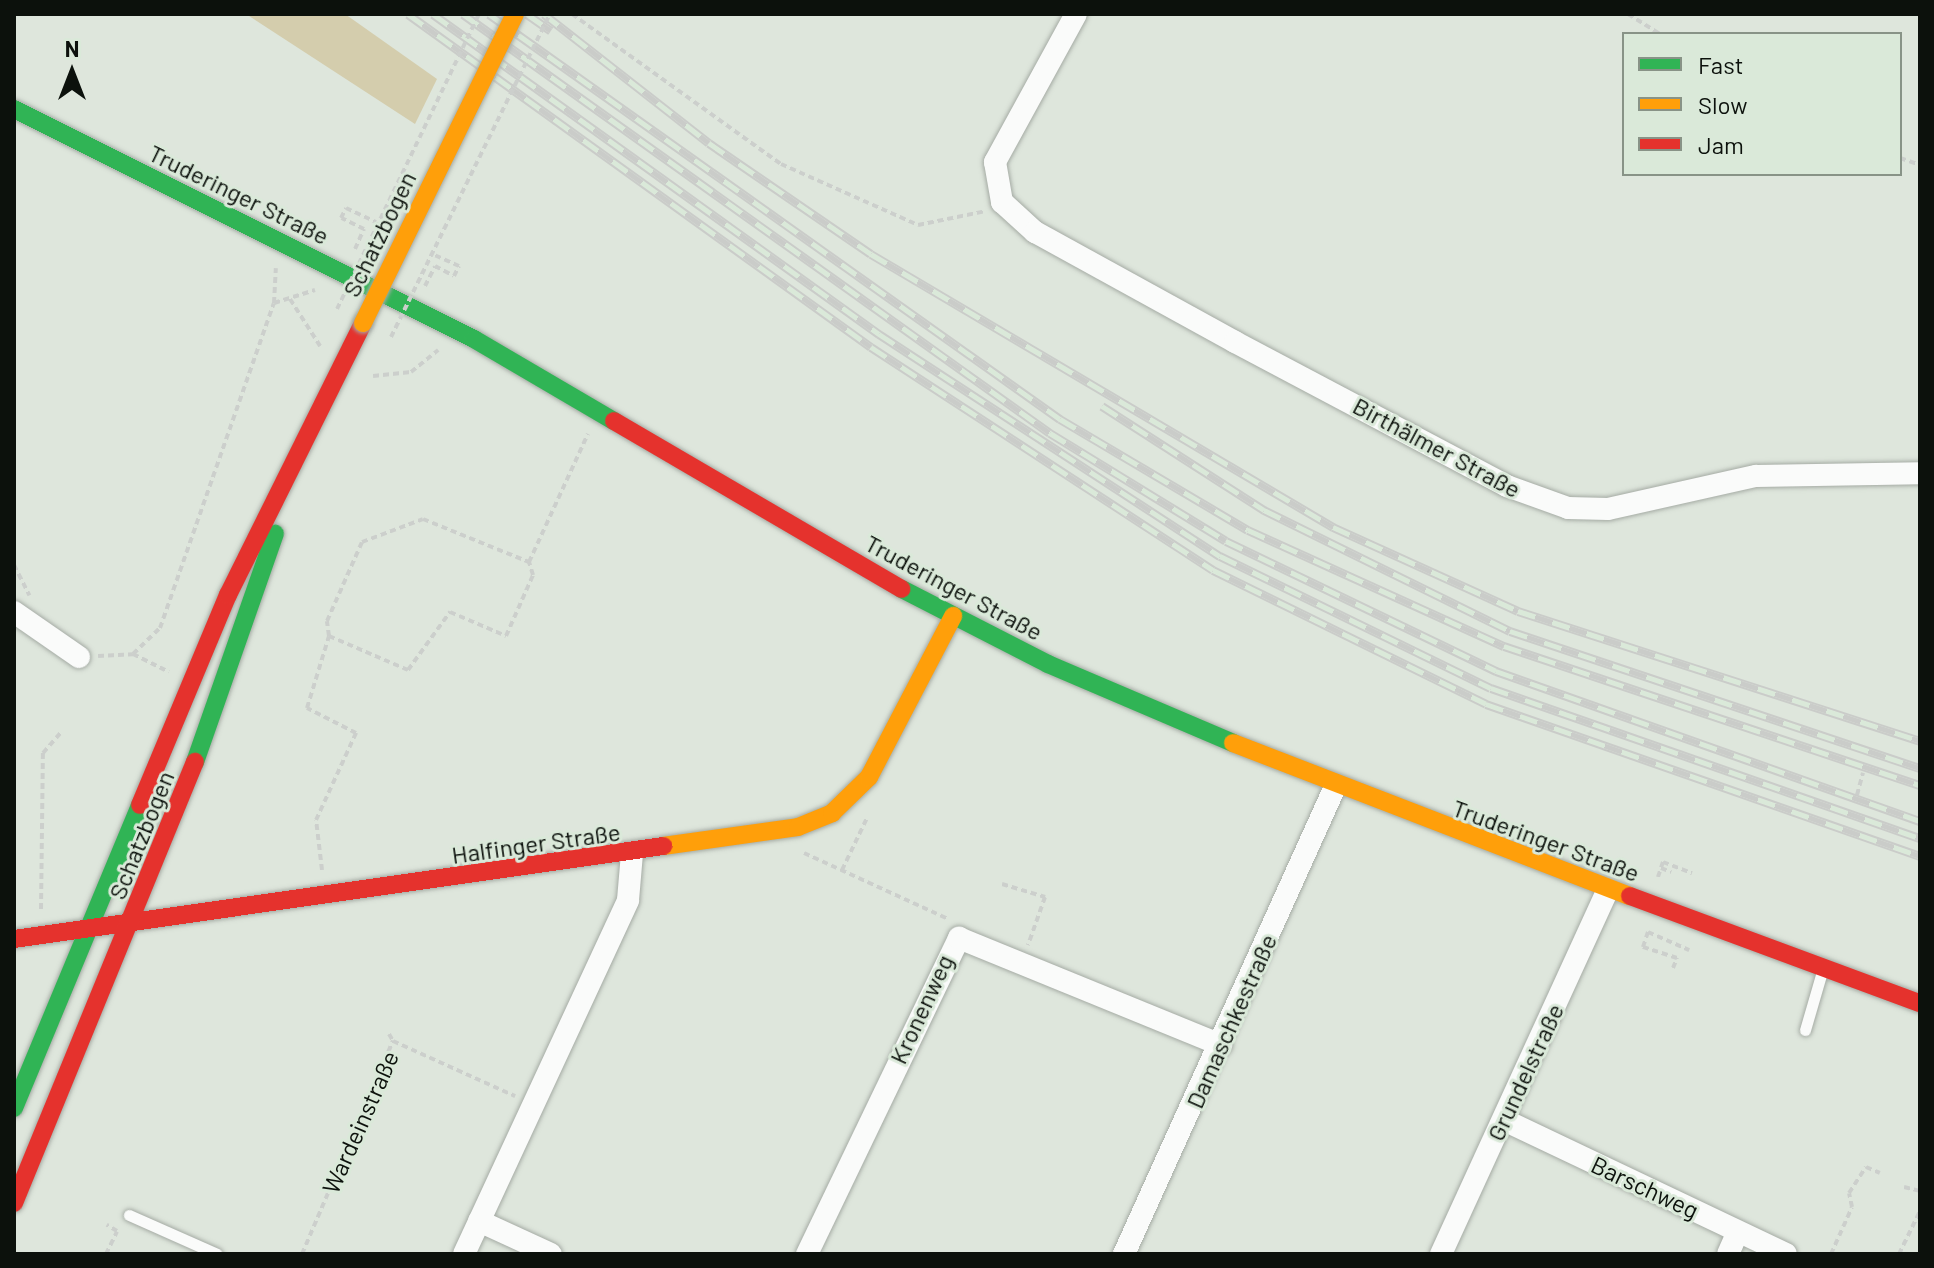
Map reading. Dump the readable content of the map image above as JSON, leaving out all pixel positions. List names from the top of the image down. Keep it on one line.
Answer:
{"streets":{"street":["Truderinger Straße","Schatzbogen","Birthälmer Straße","Halfinger Straße","Kronenweg","Damaschkestraße","Grundelstraße","Barschweg"],"path":["Wardeinstraße"]},"crossings":[["Truderinger Straße","Halfinger Straße"],["Truderinger Straße","Damaschkestraße"],["Truderinger Straße","Grundelstraße"],["Schatzbogen","Halfinger Straße"],["Kronenweg","Damaschkestraße"],["Grundelstraße","Barschweg"]],"legend":["Fast","Slow","Jam"],"north":"top"}
